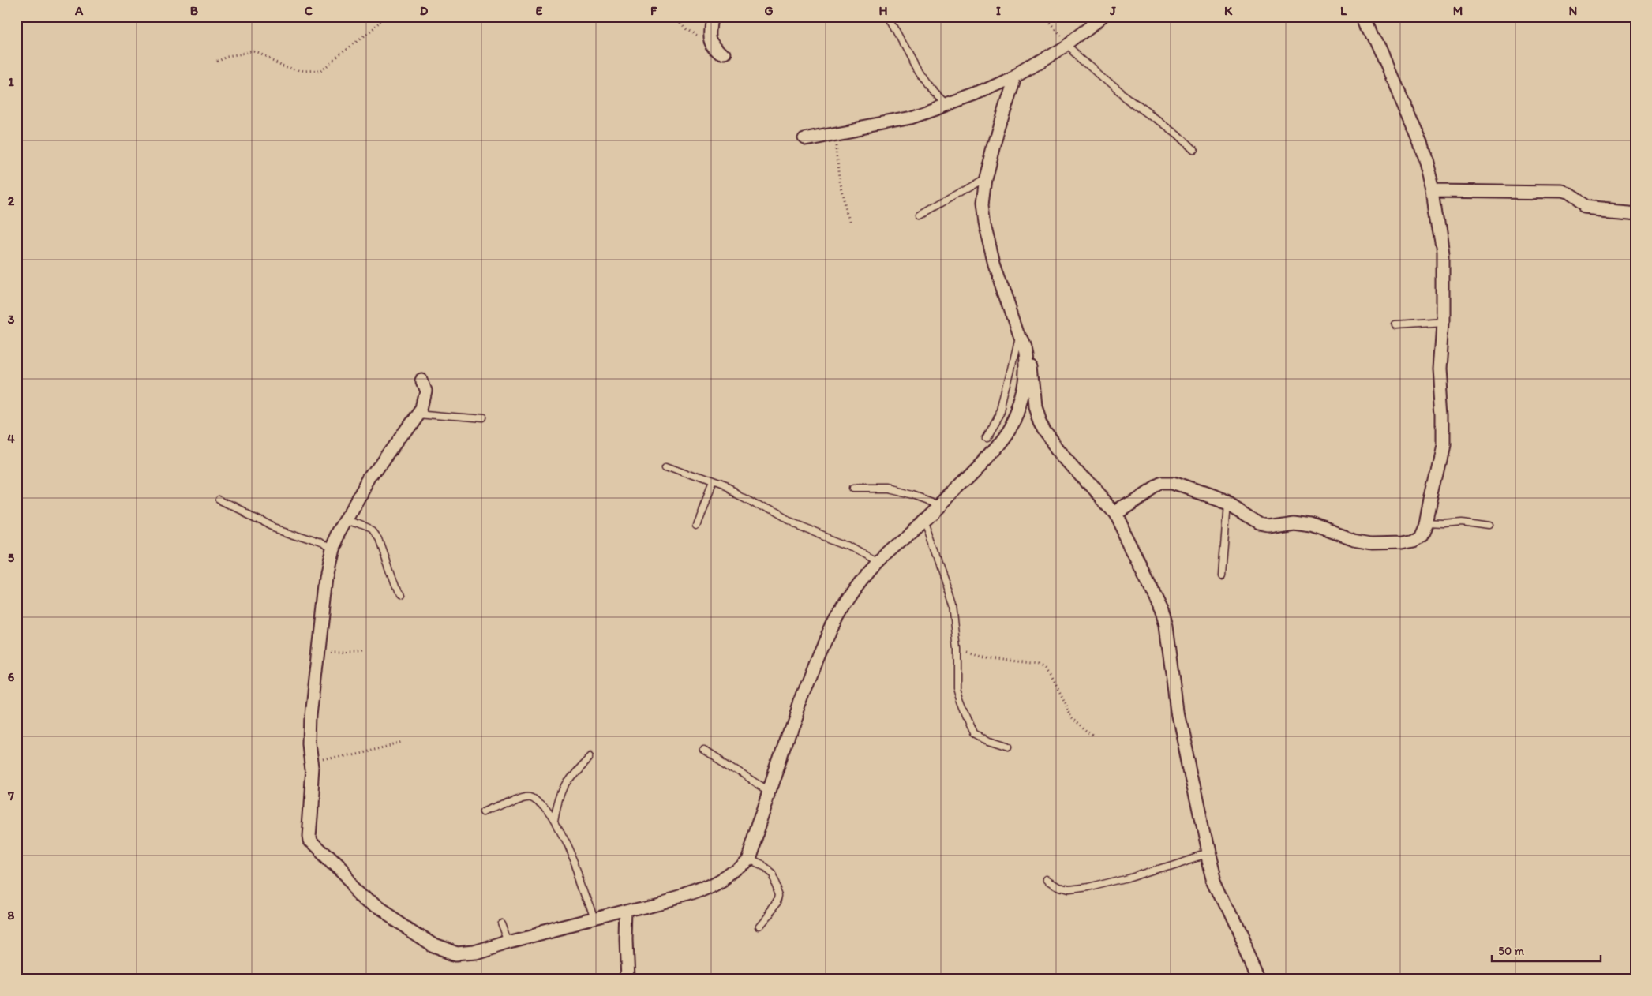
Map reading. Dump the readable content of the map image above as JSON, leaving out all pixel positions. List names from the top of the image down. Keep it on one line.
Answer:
{"scale_bar":"50 m","grid":{"columns":["A","B","C","D","E","F","G","H","I","J","K","L","M","N"],"rows":["1","2","3","4","5","6","7","8"]}}
